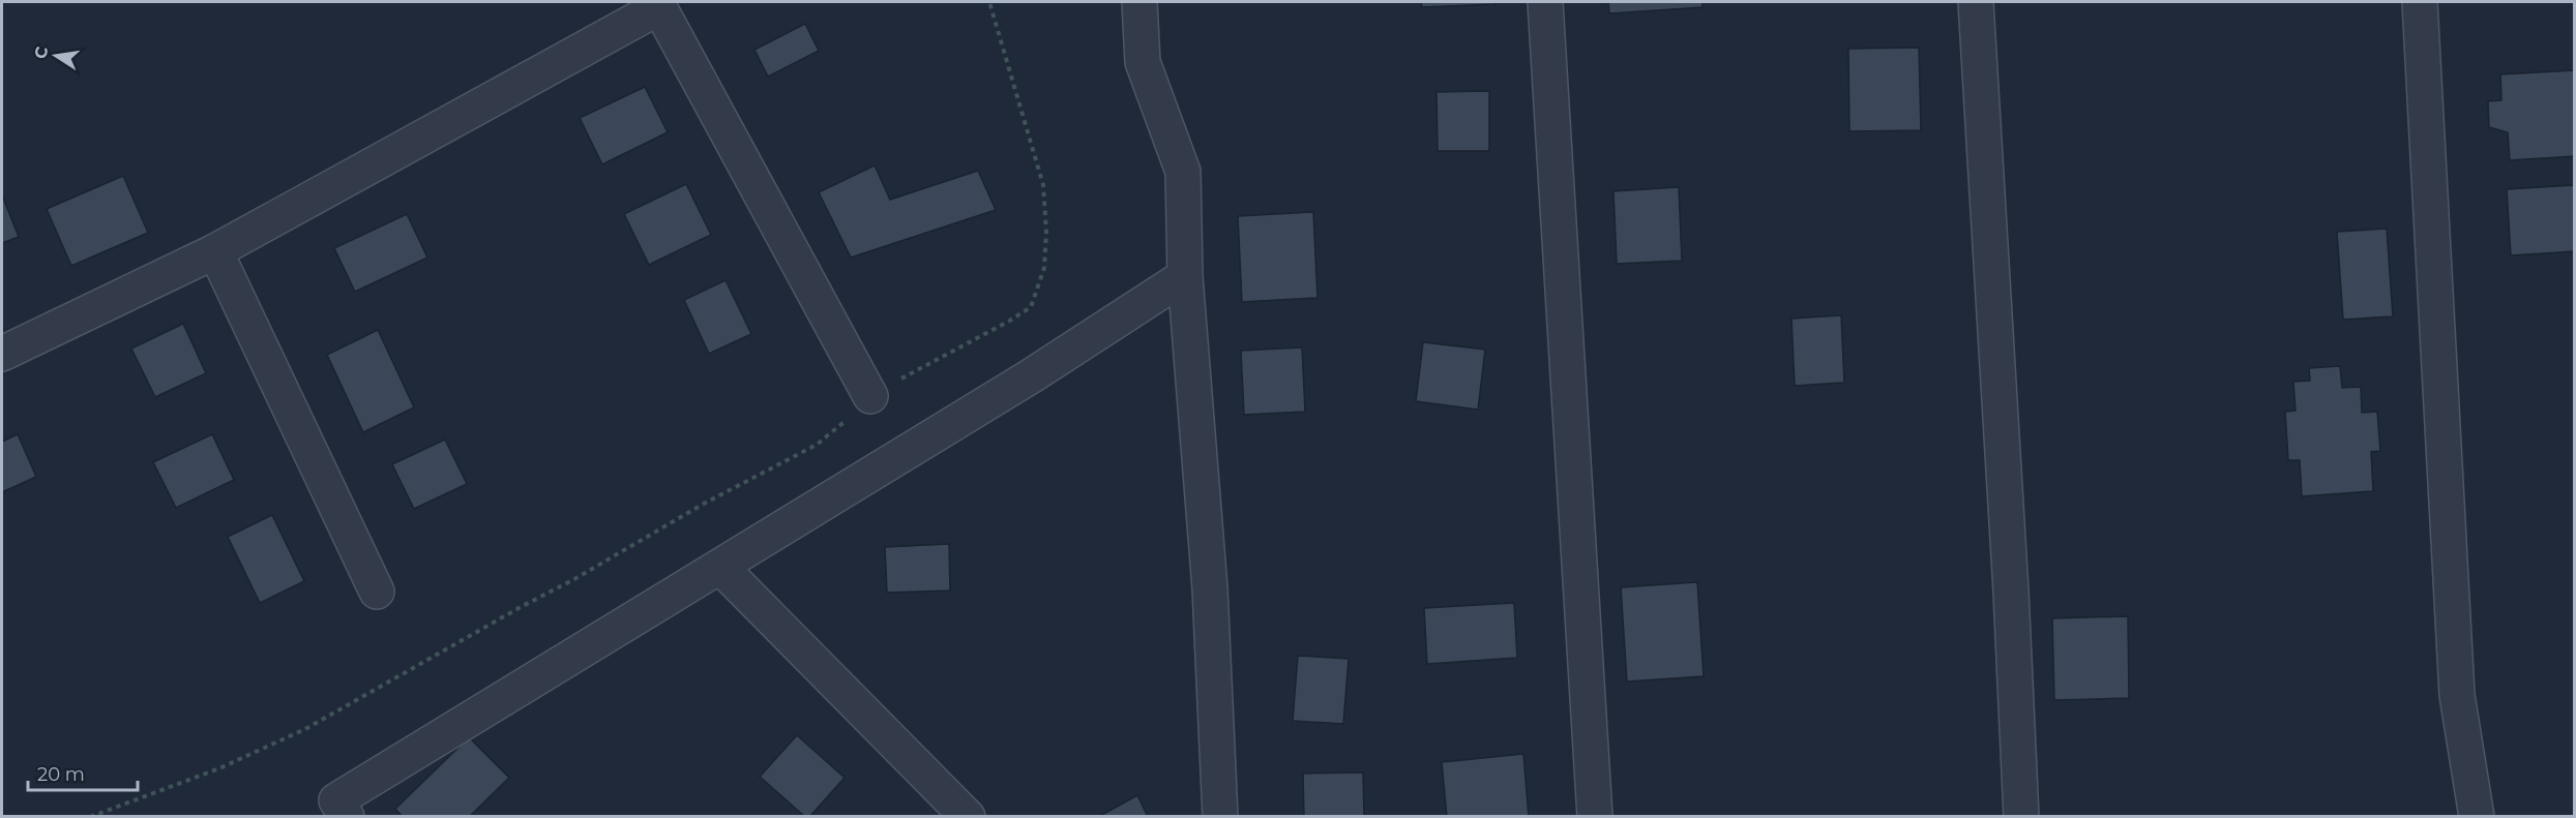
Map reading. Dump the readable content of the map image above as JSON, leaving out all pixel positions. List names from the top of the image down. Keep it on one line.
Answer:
{"scale_bar":"20 m","north":"left"}
